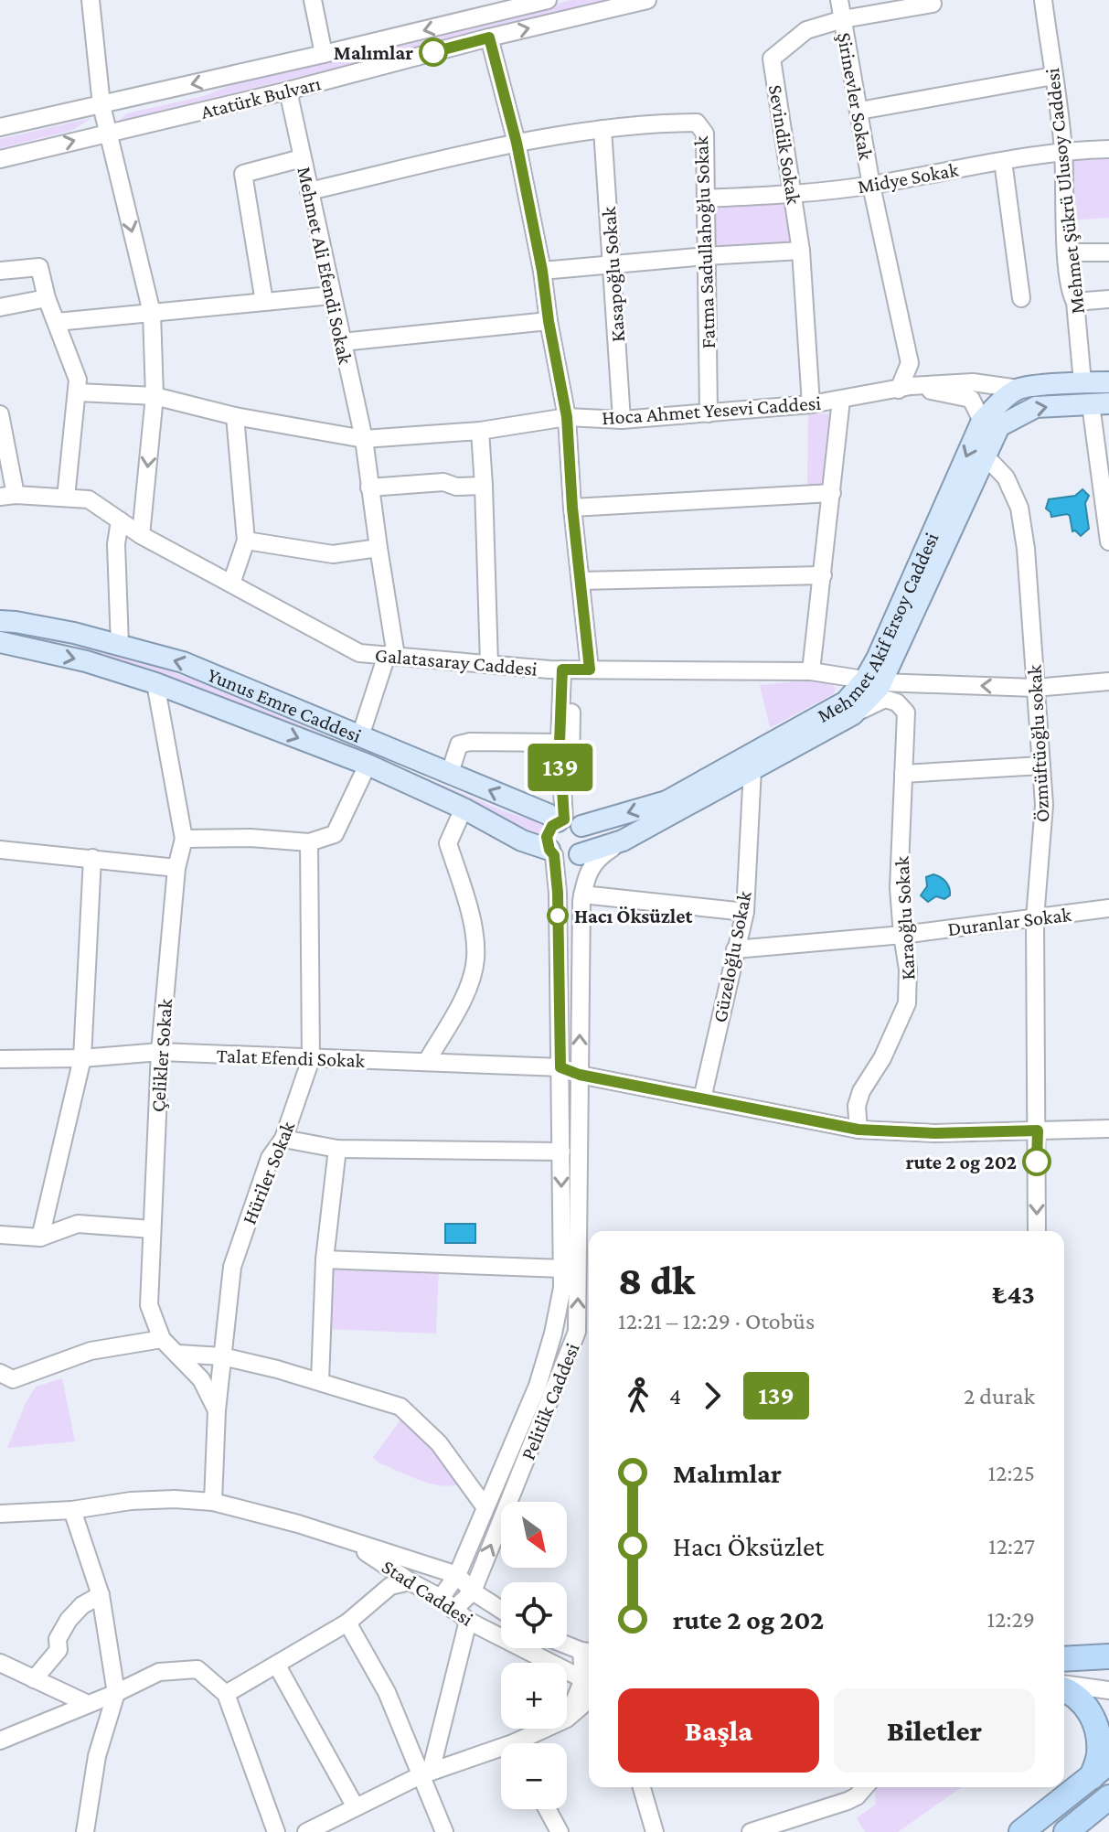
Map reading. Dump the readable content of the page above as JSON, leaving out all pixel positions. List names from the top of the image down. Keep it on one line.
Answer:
{"streets":{"main road":["Mehmet Akif Ersoy Caddesi","Yunus Emre Caddesi"],"street":["Şirinevler Sokak","Atatürk Bulvarı","Sevindik Sokak","Midye Sokak","Mehmet Şükrü Ulusoy Caddesi","Fatma Sadullahoğlu Sokak","Mehmet Ali Efendi Sokak","Kasapoğlu Sokak","Hoca Ahmet Yesevi Caddesi","Galatasaray Caddesi","Özmüftüoğlu sokak","Karaoğlu Sokak","Duranlar Sokak","Güzeloğlu Sokak","Çelikler Sokak","Talat Efendi Sokak","Hüriler Sokak","Pelitlik Caddesi","Stad Caddesi"]},"crossings":[["Şirinevler Sokak","Sevindik Sokak"],["Şirinevler Sokak","Midye Sokak"],["Şirinevler Sokak","Hoca Ahmet Yesevi Caddesi"],["Atatürk Bulvarı","Mehmet Ali Efendi Sokak"],["Sevindik Sokak","Midye Sokak"],["Sevindik Sokak","Hoca Ahmet Yesevi Caddesi"],["Midye Sokak","Mehmet Şükrü Ulusoy Caddesi"],["Midye Sokak","Fatma Sadullahoğlu Sokak"],["Fatma Sadullahoğlu Sokak","Mehmet Ali Efendi Sokak"],["Fatma Sadullahoğlu Sokak","Kasapoğlu Sokak"],["Fatma Sadullahoğlu Sokak","Hoca Ahmet Yesevi Caddesi"],["Mehmet Ali Efendi Sokak","Hoca Ahmet Yesevi Caddesi"],["Mehmet Ali Efendi Sokak","Galatasaray Caddesi"],["Kasapoğlu Sokak","Hoca Ahmet Yesevi Caddesi"],["Hoca Ahmet Yesevi Caddesi","Mehmet Akif Ersoy Caddesi"],["Mehmet Akif Ersoy Caddesi","Galatasaray Caddesi"],["Mehmet Akif Ersoy Caddesi","Yunus Emre Caddesi"],["Mehmet Akif Ersoy Caddesi","Özmüftüoğlu sokak"],["Mehmet Akif Ersoy Caddesi","Karaoğlu Sokak"],["Mehmet Akif Ersoy Caddesi","Güzeloğlu Sokak"],["Mehmet Akif Ersoy Caddesi","Pelitlik Caddesi"],["Galatasaray Caddesi","Özmüftüoğlu sokak"],["Yunus Emre Caddesi","Çelikler Sokak"],["Yunus Emre Caddesi","Pelitlik Caddesi"],["Özmüftüoğlu sokak","Duranlar Sokak"],["Özmüftüoğlu sokak","Talat Efendi Sokak"],["Karaoğlu Sokak","Duranlar Sokak"],["Karaoğlu Sokak","Talat Efendi Sokak"],["Duranlar Sokak","Güzeloğlu Sokak"],["Güzeloğlu Sokak","Talat Efendi Sokak"],["Çelikler Sokak","Talat Efendi Sokak"],["Çelikler Sokak","Hüriler Sokak"],["Talat Efendi Sokak","Hüriler Sokak"],["Talat Efendi Sokak","Pelitlik Caddesi"],["Hüriler Sokak","Stad Caddesi"],["Pelitlik Caddesi","Stad Caddesi"]],"places":["Malımlar","Hacı Öksüzlet","rute 2 og 202"],"lines":["bus line 139"],"north":"bottom right","page":{"on_map":"139","heading":["8 dk","12:21 – 12:29 · Otobüs","₺43"],"legs":["4","139","2 durak"],"list":[{"name":"Malımlar","value":"12:25"},{"name":"Hacı Öksüzlet","value":"12:27"},{"name":"rute 2 og 202","value":"12:29"}],"map_buttons":["+","−"],"buttons":["Başla","Biletler"]}}
